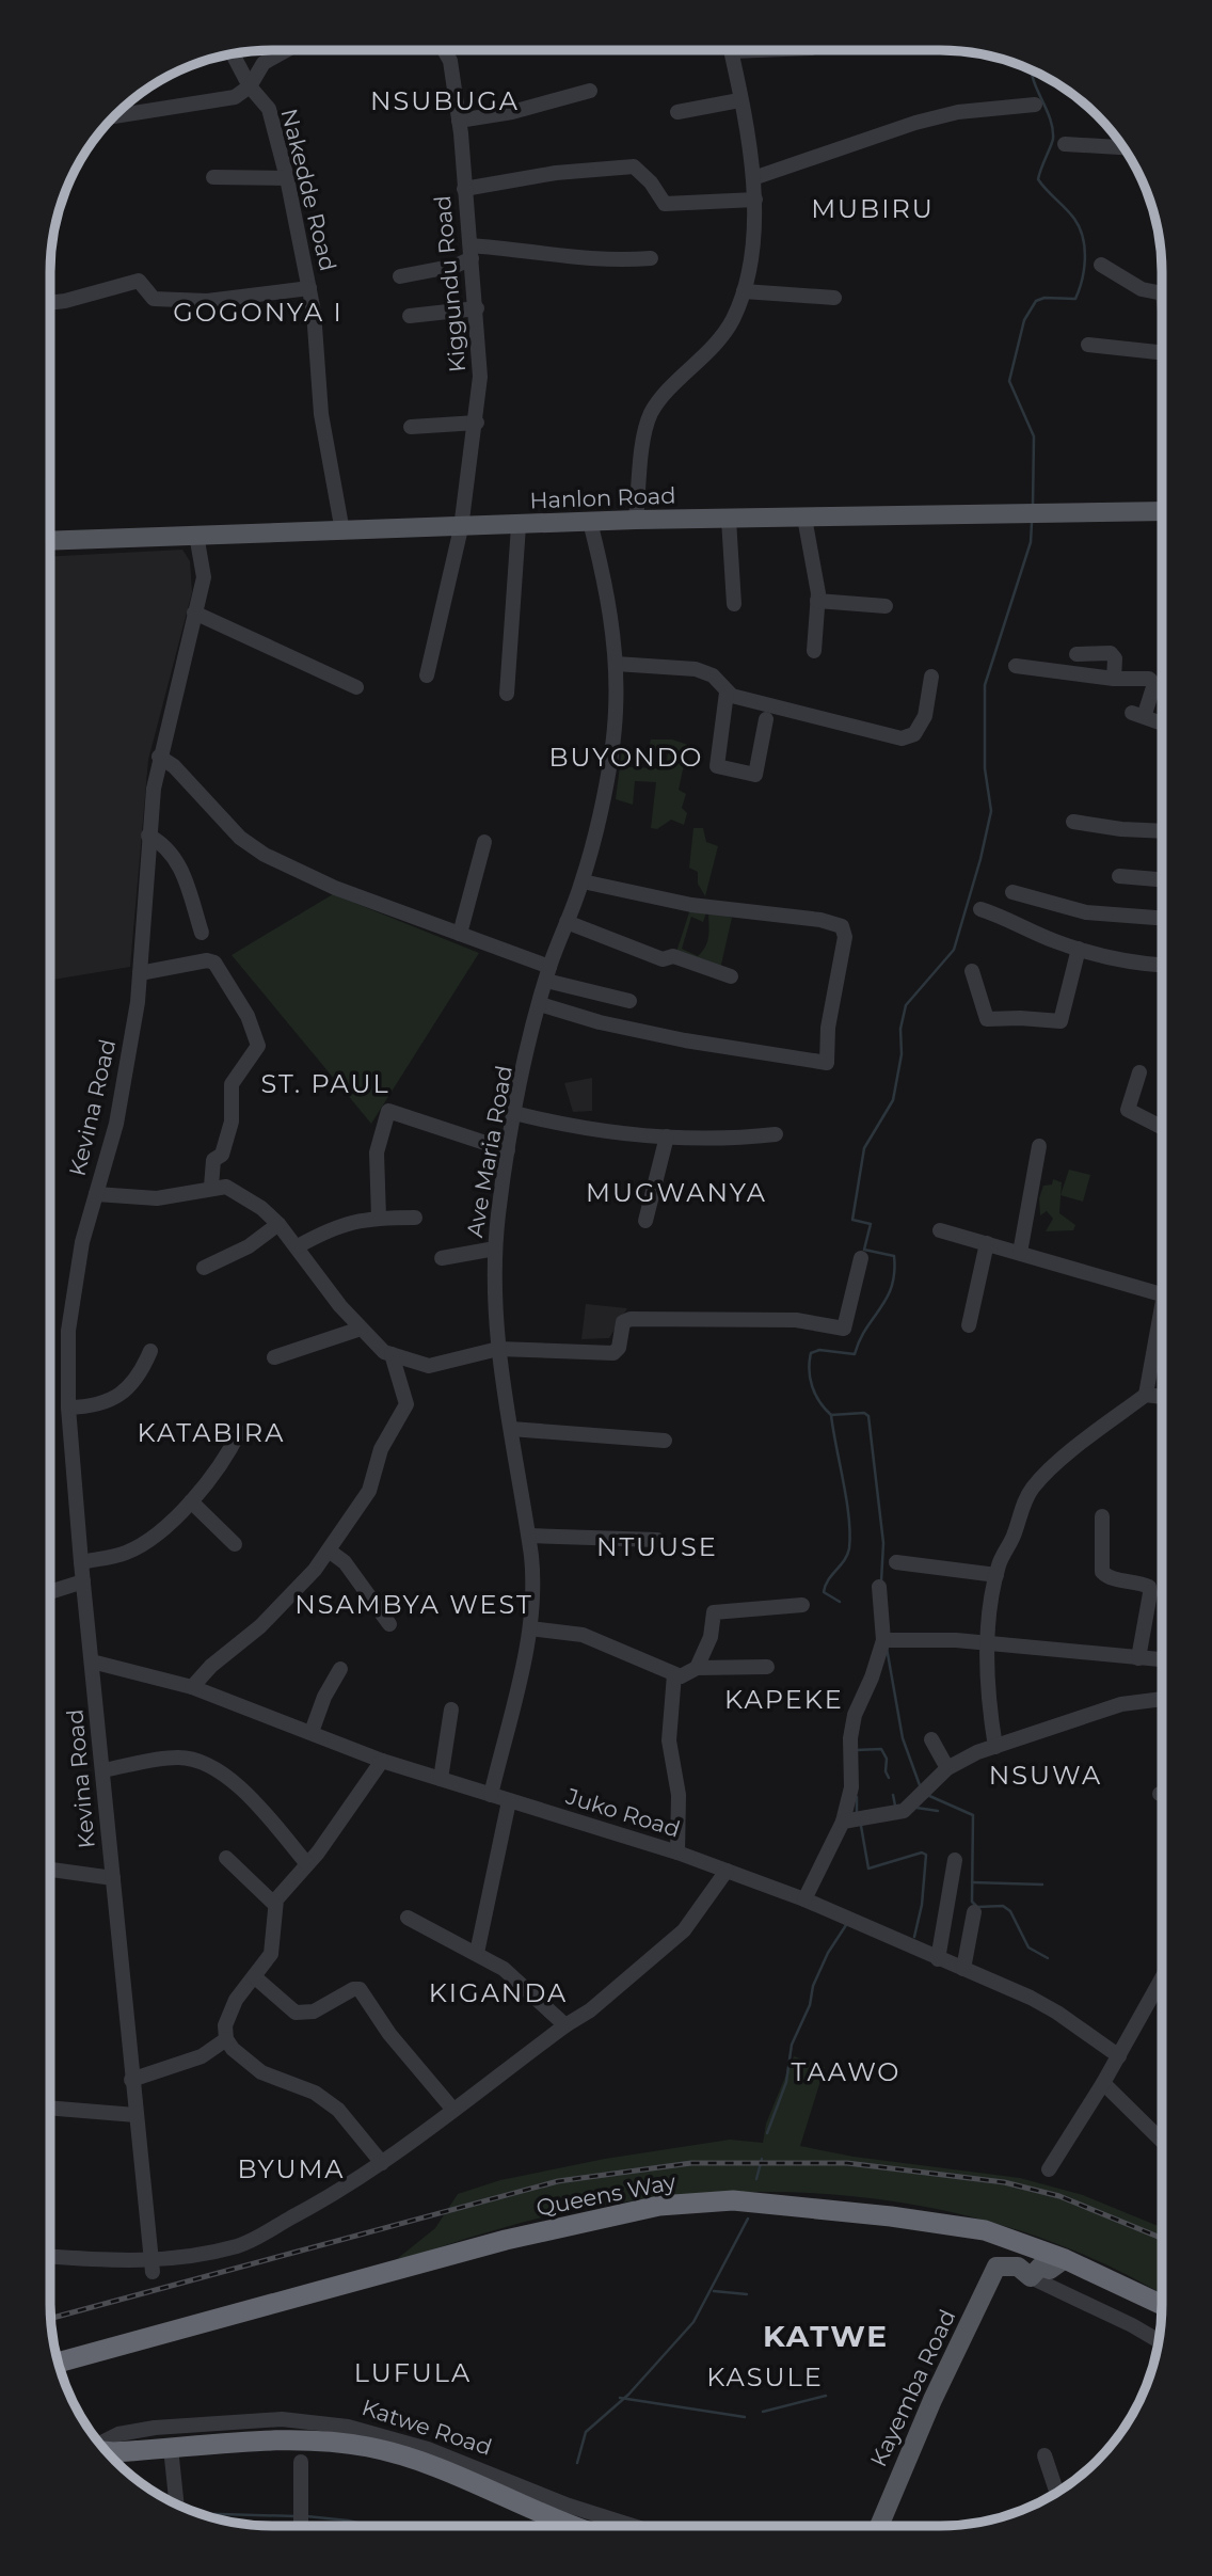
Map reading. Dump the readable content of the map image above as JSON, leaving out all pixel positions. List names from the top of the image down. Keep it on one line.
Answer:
{"streets":{"highway":["Queens Way","Katwe Road"],"main road":["Hanlon Road","Kayemba Road"],"street":["Nakedde Road","Kiggundu Road","Kevina Road","Ave Maria Road","Juko Road"]},"crossings":[["Nakedde Road","Hanlon Road"],["Kiggundu Road","Hanlon Road"],["Hanlon Road","Kevina Road"],["Hanlon Road","Ave Maria Road"],["Kevina Road","Juko Road"],["Ave Maria Road","Juko Road"]],"districts":["NSUBUGA","MUBIRU","GOGONYA I","BUYONDO","ST. PAUL","MUGWANYA","KATABIRA","NTUUSE","NSAMBYA WEST","KAPEKE","NSUWA","KIGANDA","TAAWO","BYUMA","KATWE","LUFULA","KASULE"]}
